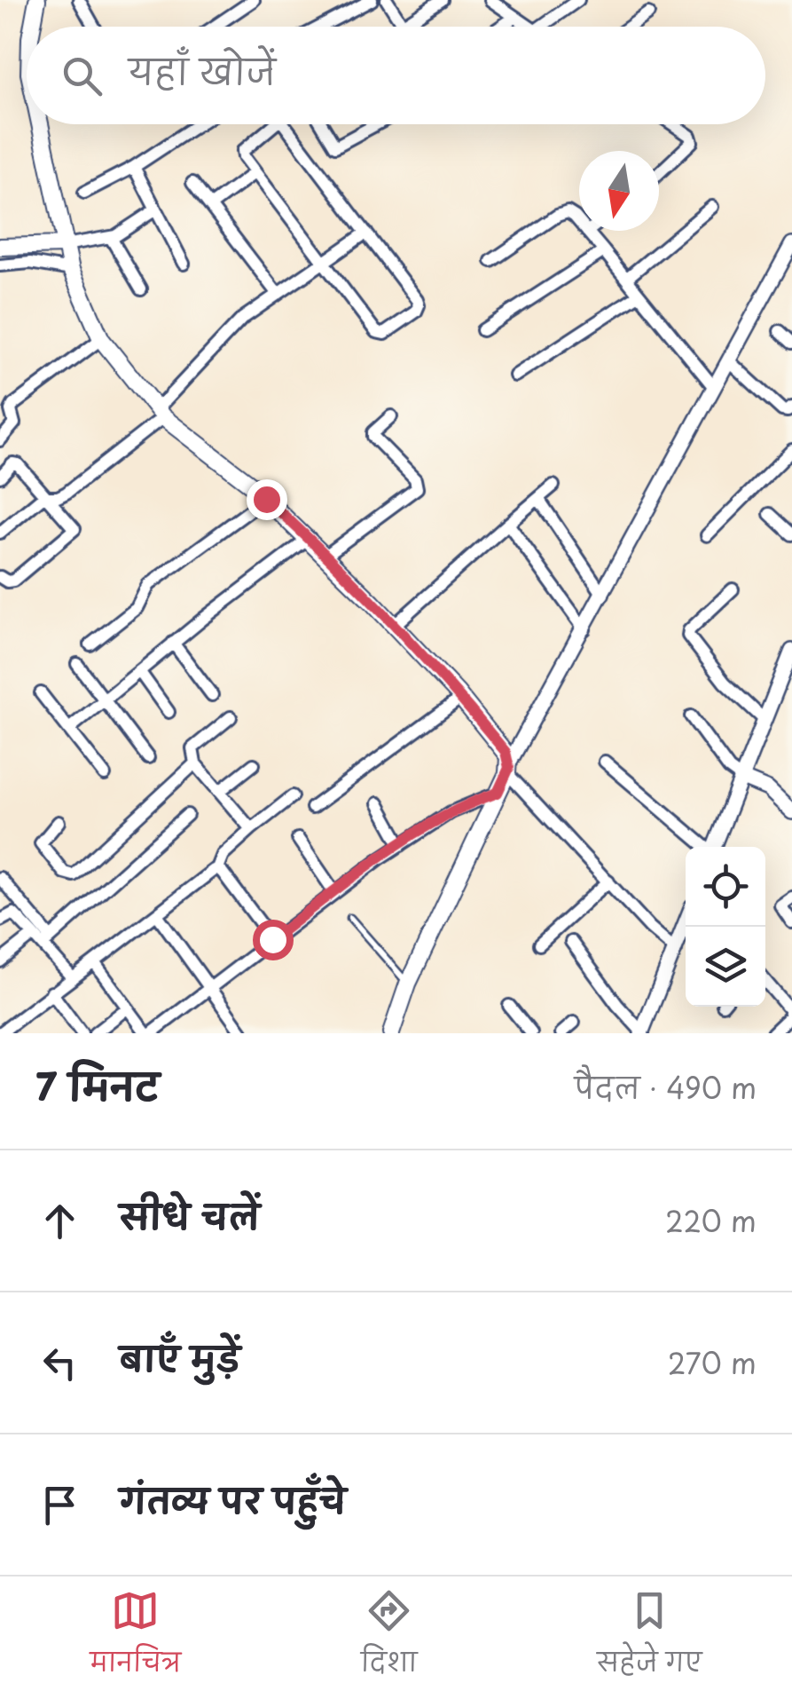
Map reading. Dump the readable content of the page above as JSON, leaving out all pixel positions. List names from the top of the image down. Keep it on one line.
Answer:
{"north":"bottom","page":{"search":"यहाँ खोजें","heading":["7 मिनट","पैदल · 490 m"],"list":[["सीधे चलें","220 m"],["बाएँ मुड़ें","270 m"],"गंतव्य पर पहुँचे"],"nav":["मानचित्र","दिशा","सहेजे गए"]}}
